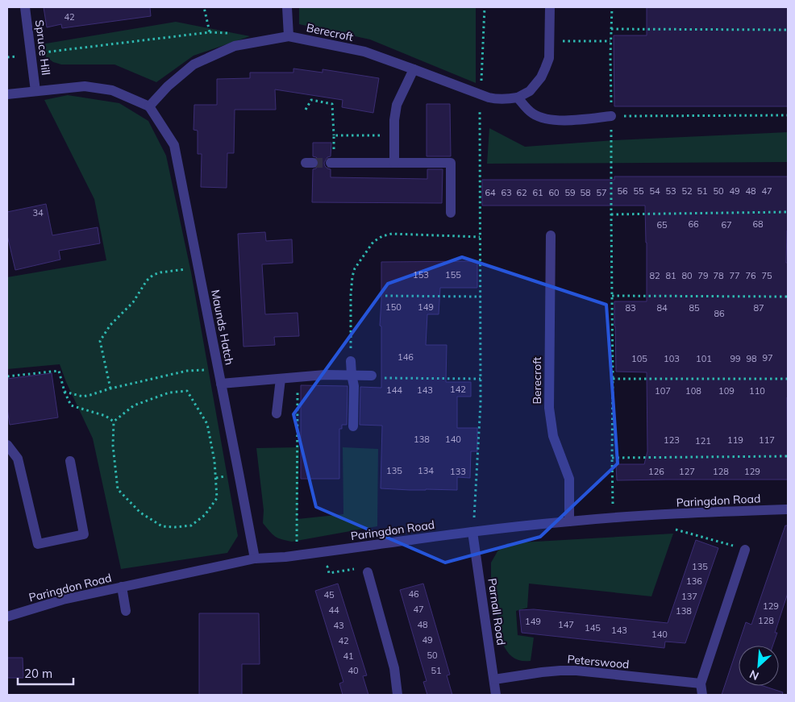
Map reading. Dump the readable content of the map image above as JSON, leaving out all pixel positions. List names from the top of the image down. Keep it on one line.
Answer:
{"streets":{"street":["Berecroft","Spruce Hill","Maunds Hatch","Paringdon Road","Parnall Road","Peterswood"]},"crossings":[["Berecroft","Maunds Hatch"],["Berecroft","Paringdon Road"],["Maunds Hatch","Paringdon Road"],["Paringdon Road","Parnall Road"],["Parnall Road","Peterswood"]],"house_numbers":["42","56","55","54","53","52","51","50","49","48","47","64","63","62","61","60","59","58","57","34","66","68","65","67","153","155","82","81","80","79","78","77","76","75","150","149","83","84","85","87","86","146","97","105","103","101","99","98","142","144","143","107","108","109","110","138","140","123","119","117","121","135","134","133","126","127","128","129","135","136","46","45","137","129","47","44","138","128","149","48","147","43","145","143","140","49","42","50","41","40","51"],"scale_bar":"20 m","north":"bottom left"}
